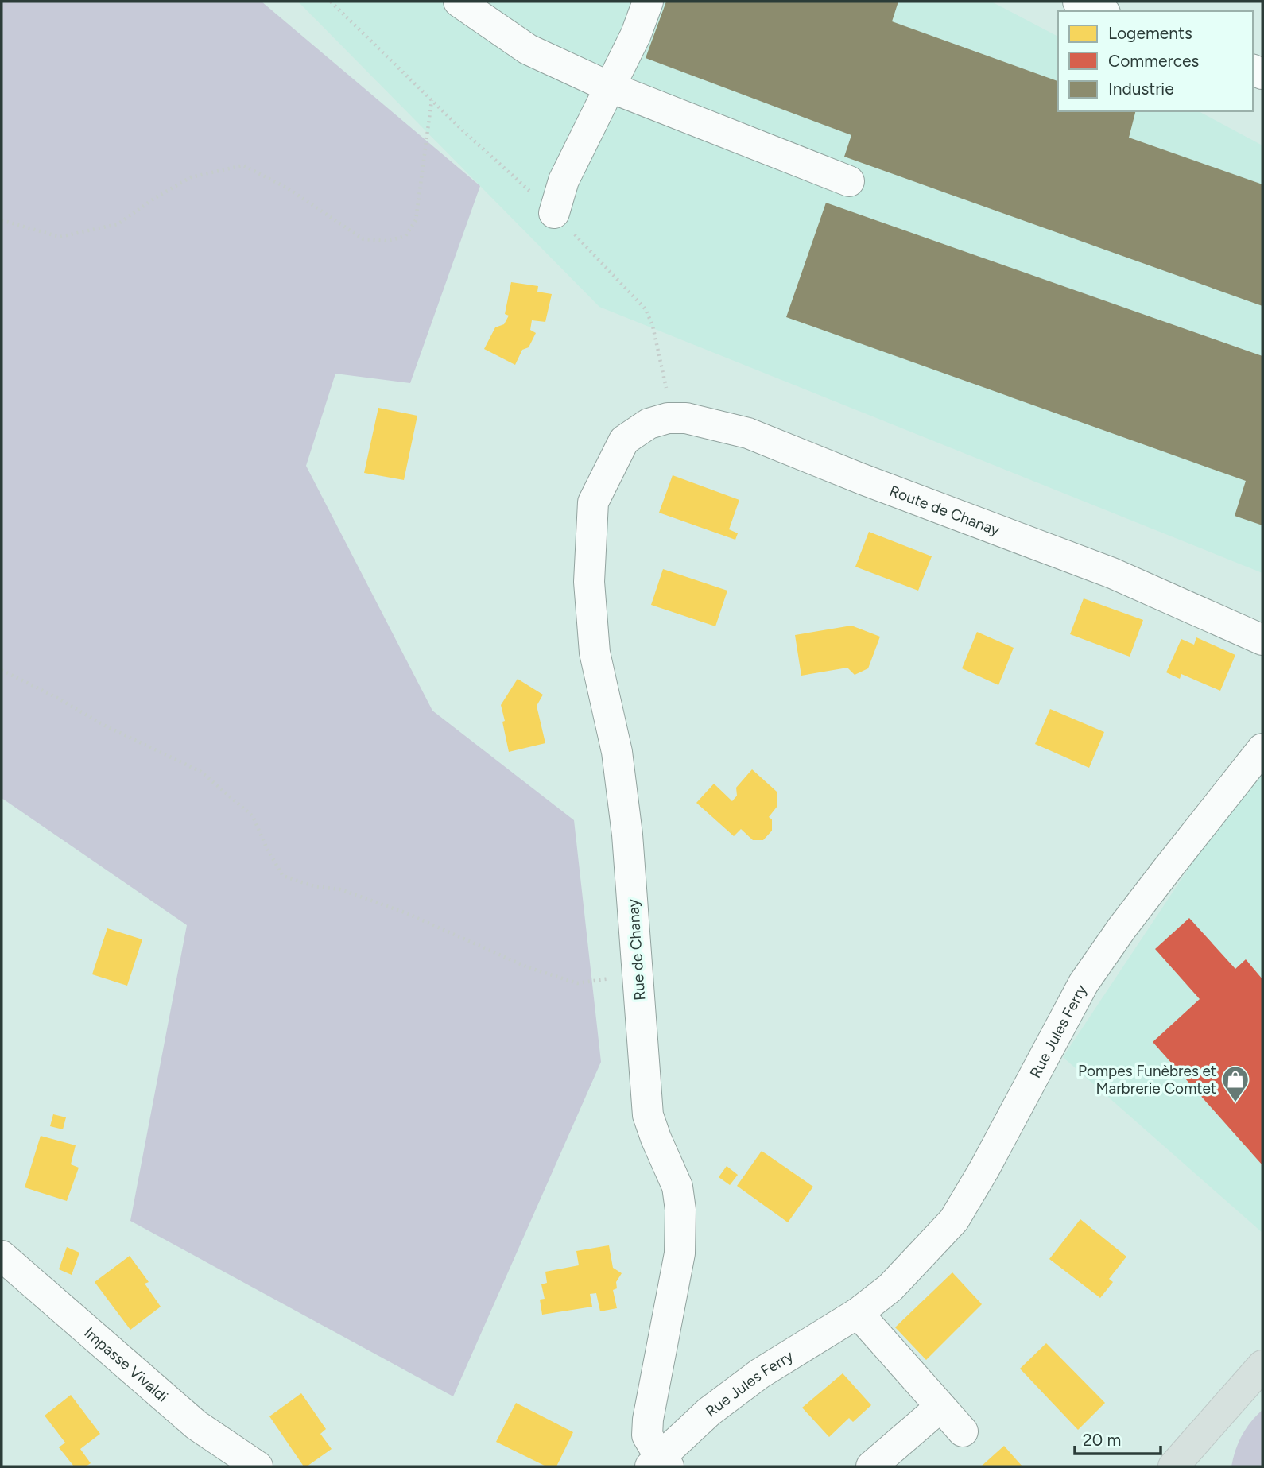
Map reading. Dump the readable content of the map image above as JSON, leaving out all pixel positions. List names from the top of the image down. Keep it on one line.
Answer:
{"streets":{"street":["Route de Chanay","Rue de Chanay","Rue Jules Ferry","Impasse Vivaldi"]},"crossings":[["Route de Chanay","Rue de Chanay"],["Rue de Chanay","Rue Jules Ferry"]],"places":{"shop":["Pompes Funèbres et Marbrerie Comtet"]},"legend":["Logements","Commerces","Industrie"],"scale_bar":"20 m"}
